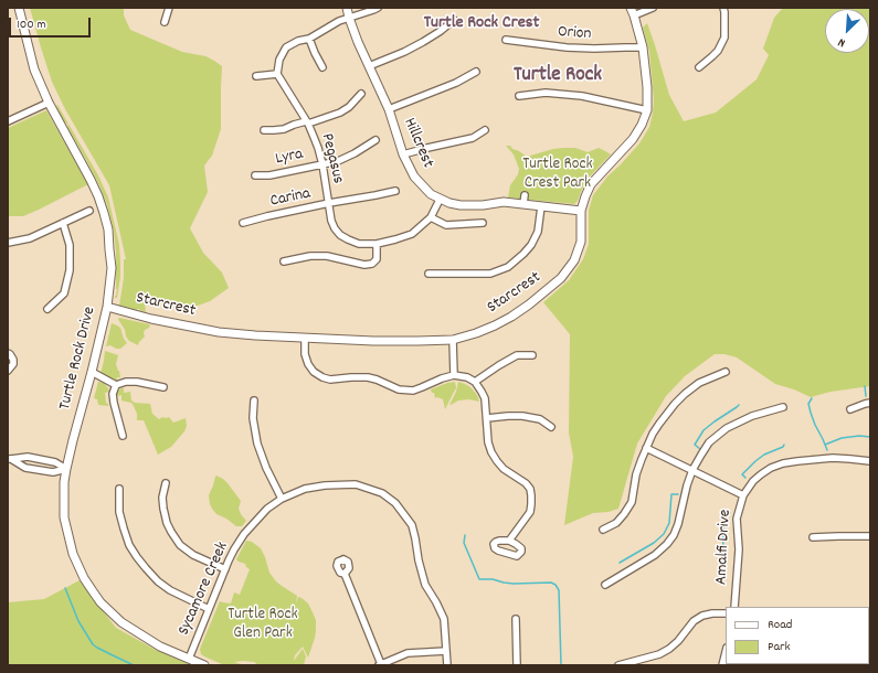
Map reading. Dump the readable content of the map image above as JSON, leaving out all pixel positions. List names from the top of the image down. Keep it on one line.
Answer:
{"streets":{"street":["Orion","Hillcrest","Lyra","Pegasus","Carina","Starcrest","Turtle Rock Drive","Amalfi Drive","Sycamore Creek"]},"crossings":[["Orion","Starcrest"],["Hillcrest","Pegasus"],["Hillcrest","Starcrest"],["Lyra","Pegasus"],["Pegasus","Carina"],["Starcrest","Turtle Rock Drive"],["Turtle Rock Drive","Sycamore Creek"]],"districts":["Turtle Rock Crest","Turtle Rock"],"parks":["Turtle Rock Crest Park","Turtle Rock Glen Park"],"legend":["Road","Park"],"scale_bar":"100 m","north":"bottom left"}
